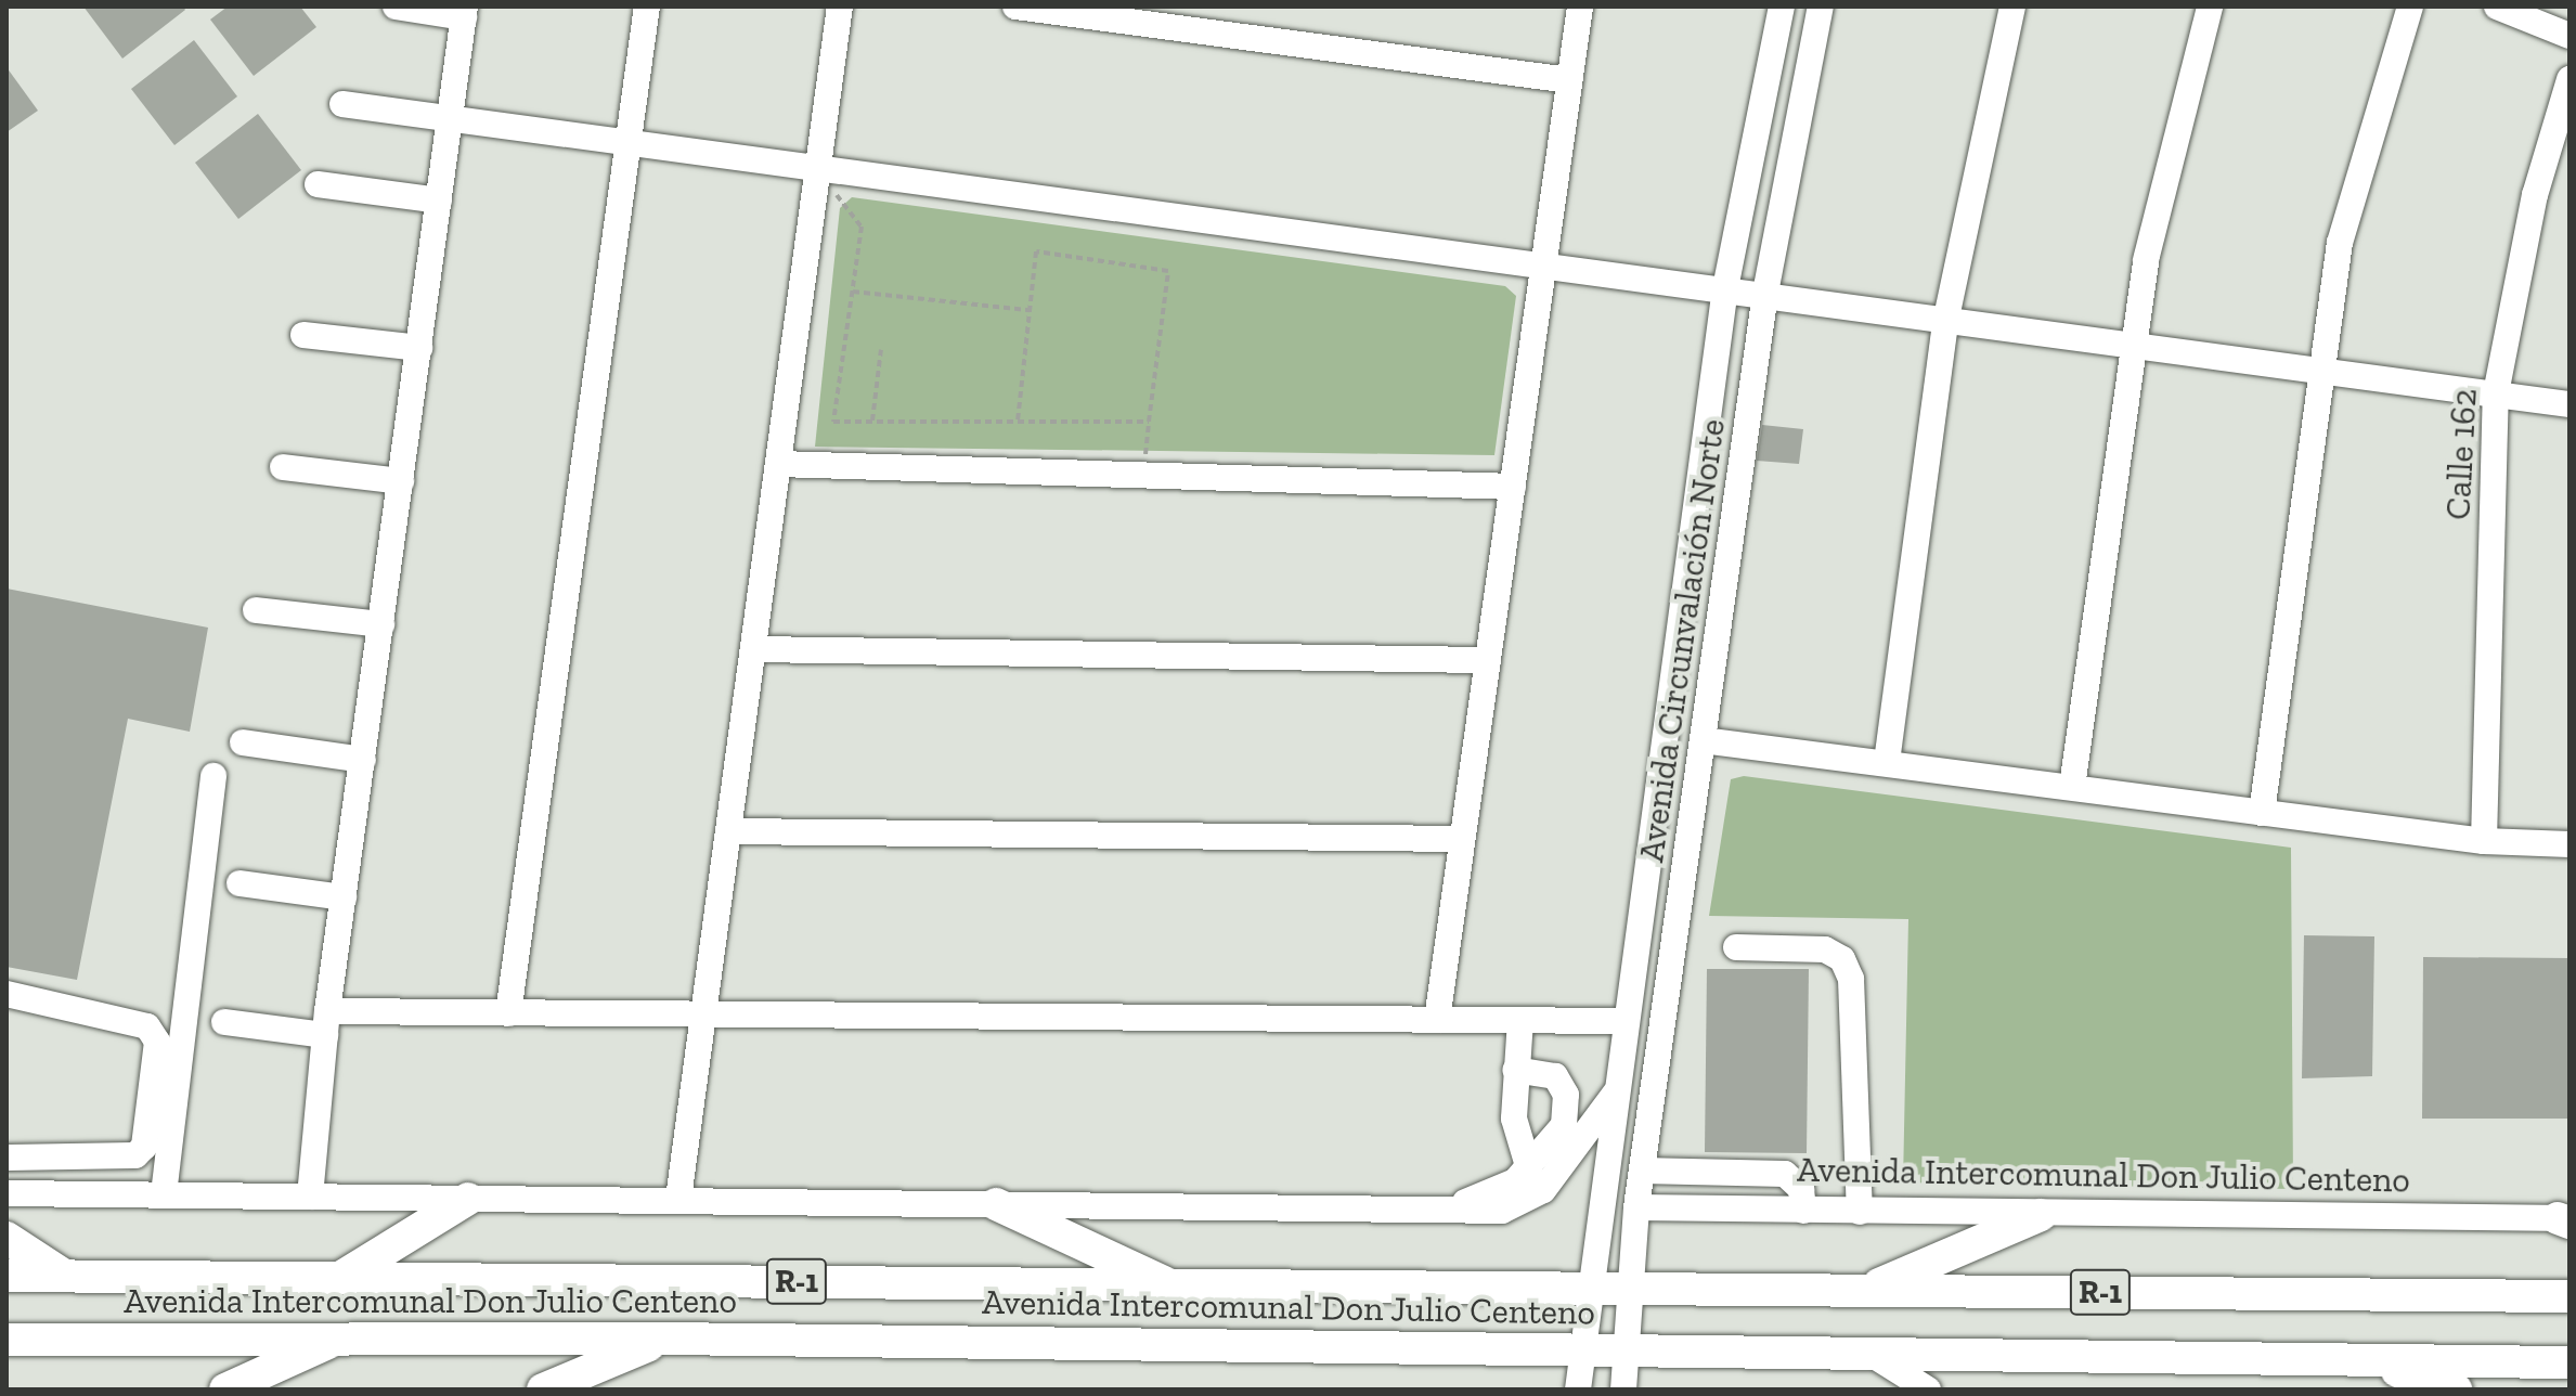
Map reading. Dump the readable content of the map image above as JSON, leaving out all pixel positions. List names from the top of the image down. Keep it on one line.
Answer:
{"streets":{"main road":["Avenida Intercomunal Don Julio Centeno","R-1"],"street":["Calle 162","Avenida Circunvalación Norte"]},"crossings":[["Avenida Circunvalación Norte","Avenida Intercomunal Don Julio Centeno"]]}
